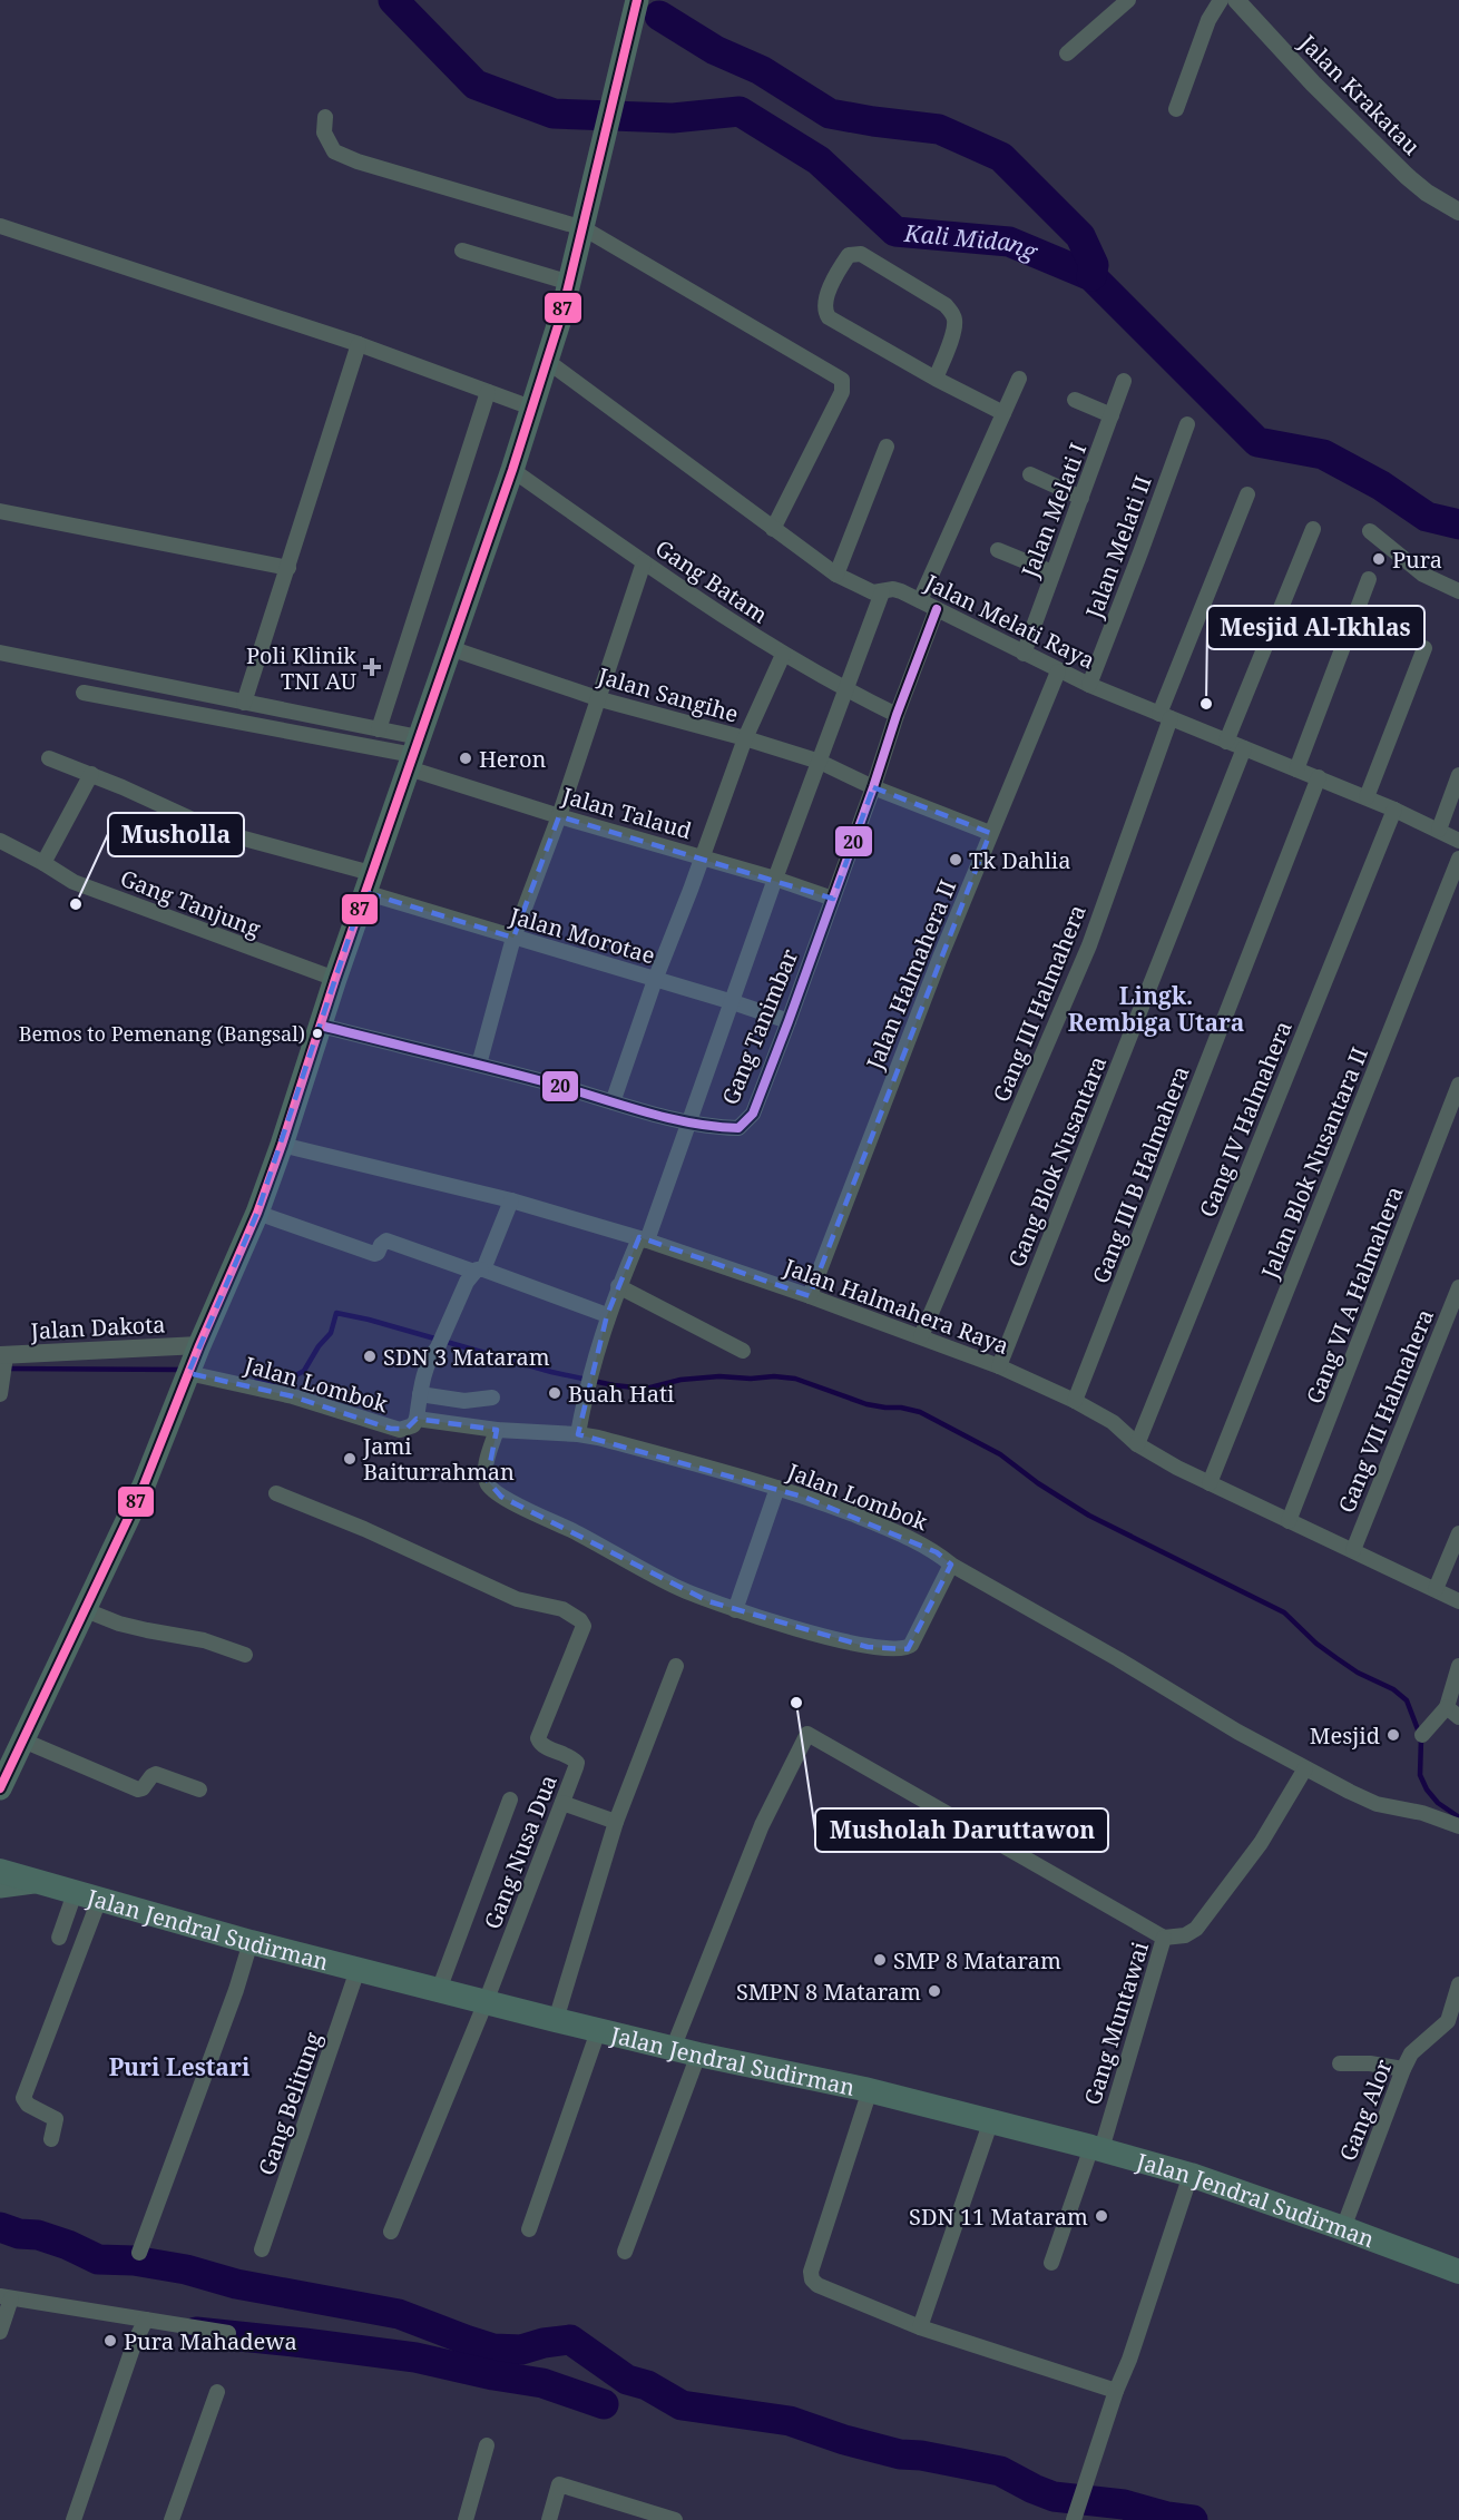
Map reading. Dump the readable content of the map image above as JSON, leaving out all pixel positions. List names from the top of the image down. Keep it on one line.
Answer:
{"streets":{"highway":["Jalan Jendral Sudirman"],"street":["Jalan Krakatau","Jalan Melati I","Jalan Melati II","Gang Batam","Jalan Melati Raya","Jalan Sangihe","Jalan Talaud","Gang Tanjung","Jalan Morotae","Jalan Halmahera II","Gang III Halmahera","Gang Tanimbar","Gang IV Halmahera","Gang Blok Nusantara","Jalan Blok Nusantara II","Gang III B Halmahera","Gang VI A Halmahera","Jalan Halmahera Raya","Jalan Dakota","Jalan Lombok","Gang VII Halmahera","Gang Nusa Dua","Gang Muntawai","Gang Belitung","Gang Alor"]},"crossings":[["Jalan Melati I","Jalan Melati Raya"],["Jalan Melati II","Jalan Melati Raya"],["Gang Batam","Gang Tanimbar"],["Jalan Melati Raya","Jalan Halmahera II"],["Jalan Melati Raya","Gang III Halmahera"],["Jalan Melati Raya","Gang Tanimbar"],["Jalan Melati Raya","Gang IV Halmahera"],["Jalan Melati Raya","Gang Blok Nusantara"],["Jalan Melati Raya","Gang III B Halmahera"],["Jalan Sangihe","Jalan Halmahera II"],["Jalan Sangihe","Gang Tanimbar"],["Jalan Talaud","Gang Tanimbar"],["Jalan Morotae","Gang Tanimbar"],["Jalan Halmahera II","Jalan Halmahera Raya"],["Gang III Halmahera","Jalan Halmahera Raya"],["Gang IV Halmahera","Jalan Halmahera Raya"],["Gang Blok Nusantara","Jalan Halmahera Raya"],["Jalan Blok Nusantara II","Jalan Halmahera Raya"],["Gang III B Halmahera","Jalan Halmahera Raya"],["Gang VI A Halmahera","Jalan Halmahera Raya"],["Jalan Halmahera Raya","Gang VII Halmahera"],["Jalan Dakota","Jalan Lombok"],["Jalan Lombok","Gang Muntawai"],["Gang Nusa Dua","Jalan Jendral Sudirman"],["Jalan Jendral Sudirman","Gang Muntawai"],["Jalan Jendral Sudirman","Gang Belitung"],["Jalan Jendral Sudirman","Gang Alor"]],"districts":["Lingk. Rembiga Utara","Puri Lestari"],"water":["Kali Midang"],"places":{"other":["Pura","Mesjid Al-Ikhlas","Heron","Tk Dahlia","Musholla","Bemos to Pemenang (Bangsal)","SDN 3 Mataram","Buah Hati","Jami Baiturrahman","Musholah Daruttawon","Mesjid","SMP 8 Mataram","SMPN 8 Mataram","SDN 11 Mataram","Pura Mahadewa"],"health":["Poli Klinik TNI AU"]},"lines":["transit line 87","transit line 20"]}
